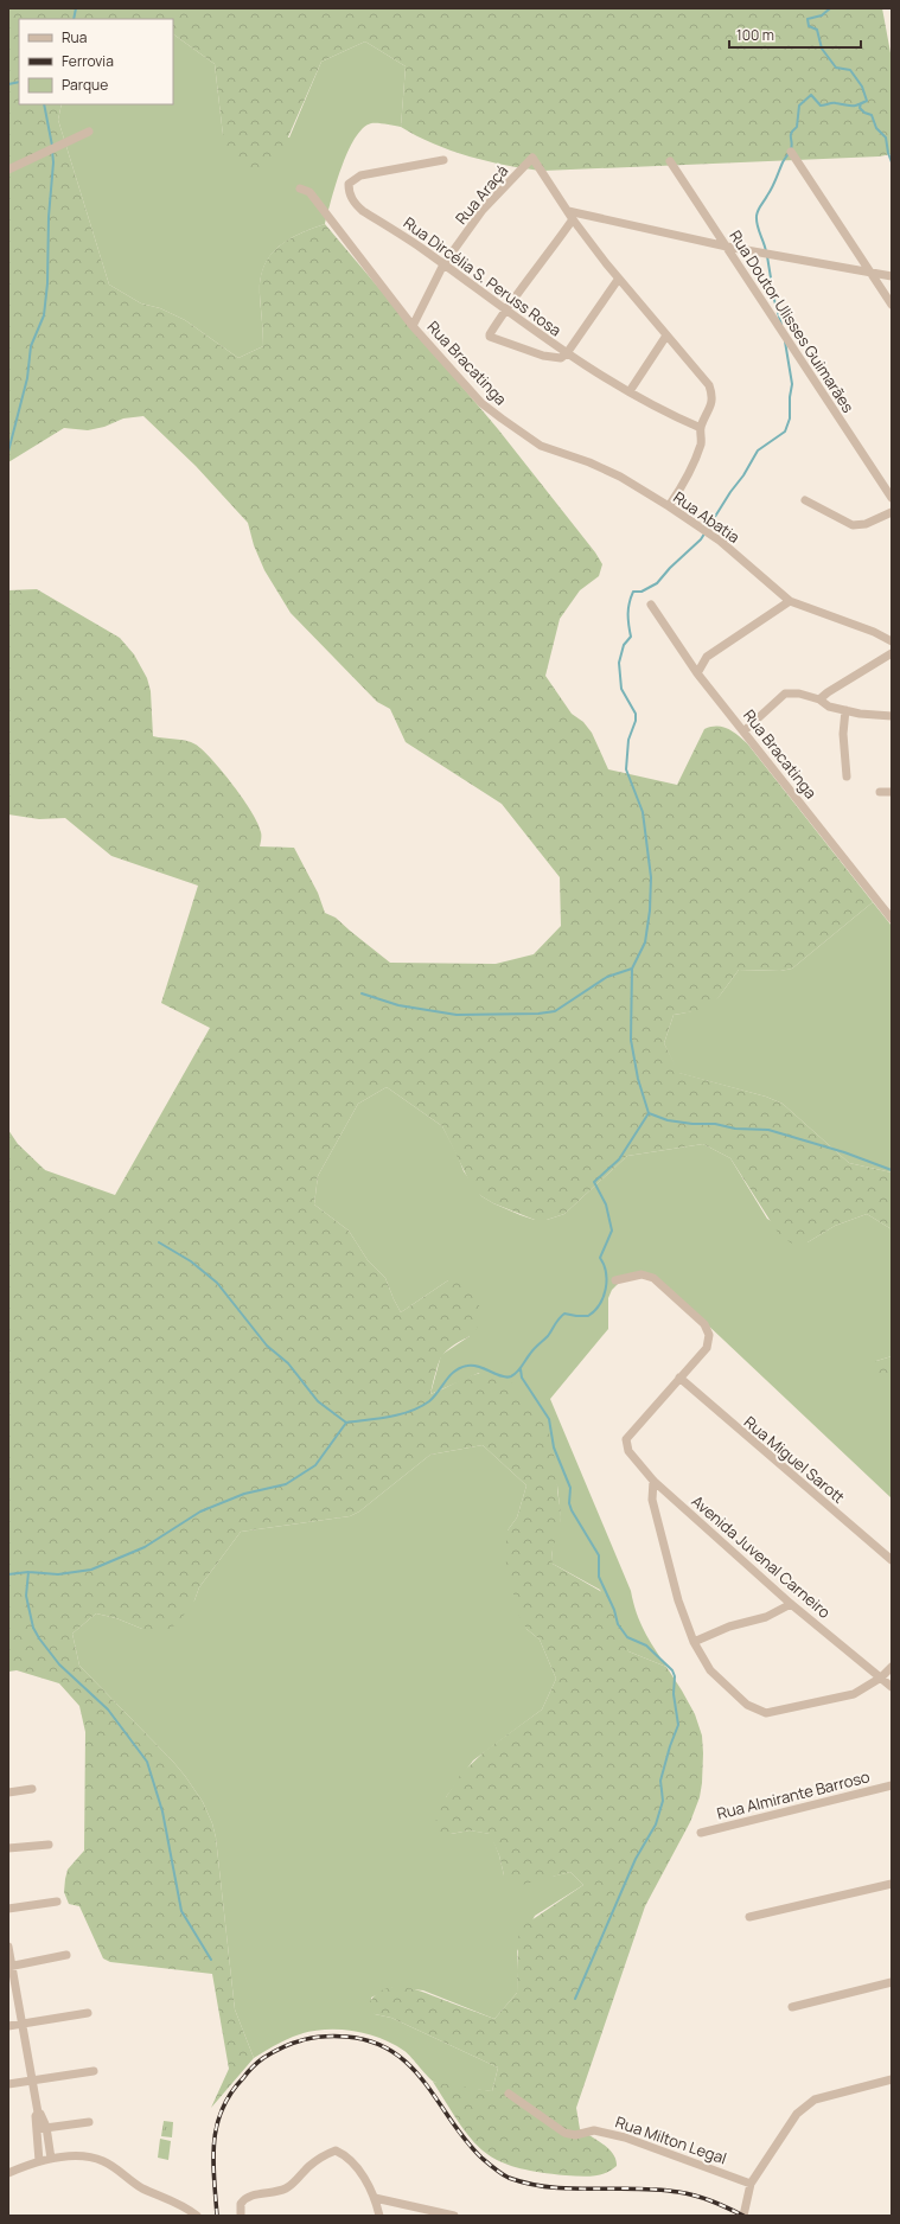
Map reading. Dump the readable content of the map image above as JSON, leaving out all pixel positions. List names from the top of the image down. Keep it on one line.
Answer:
{"streets":{"street":["Rua Araçá","Rua Dircélia S. Peruss Rosa","Rua Doutor Ulisses Guimarães","Rua Bracatinga","Rua Abatia","Rua Miguel Sarott","Avenida Juvenal Carneiro","Rua Almirante Barroso","Rua Milton Legal"]},"crossings":[["Rua Araçá","Rua Dircélia S. Peruss Rosa"],["Rua Araçá","Rua Bracatinga"],["Rua Bracatinga","Rua Abatia"],["Rua Miguel Sarott","Avenida Juvenal Carneiro"]],"legend":["Rua","Ferrovia","Parque"],"scale_bar":"100 m"}
